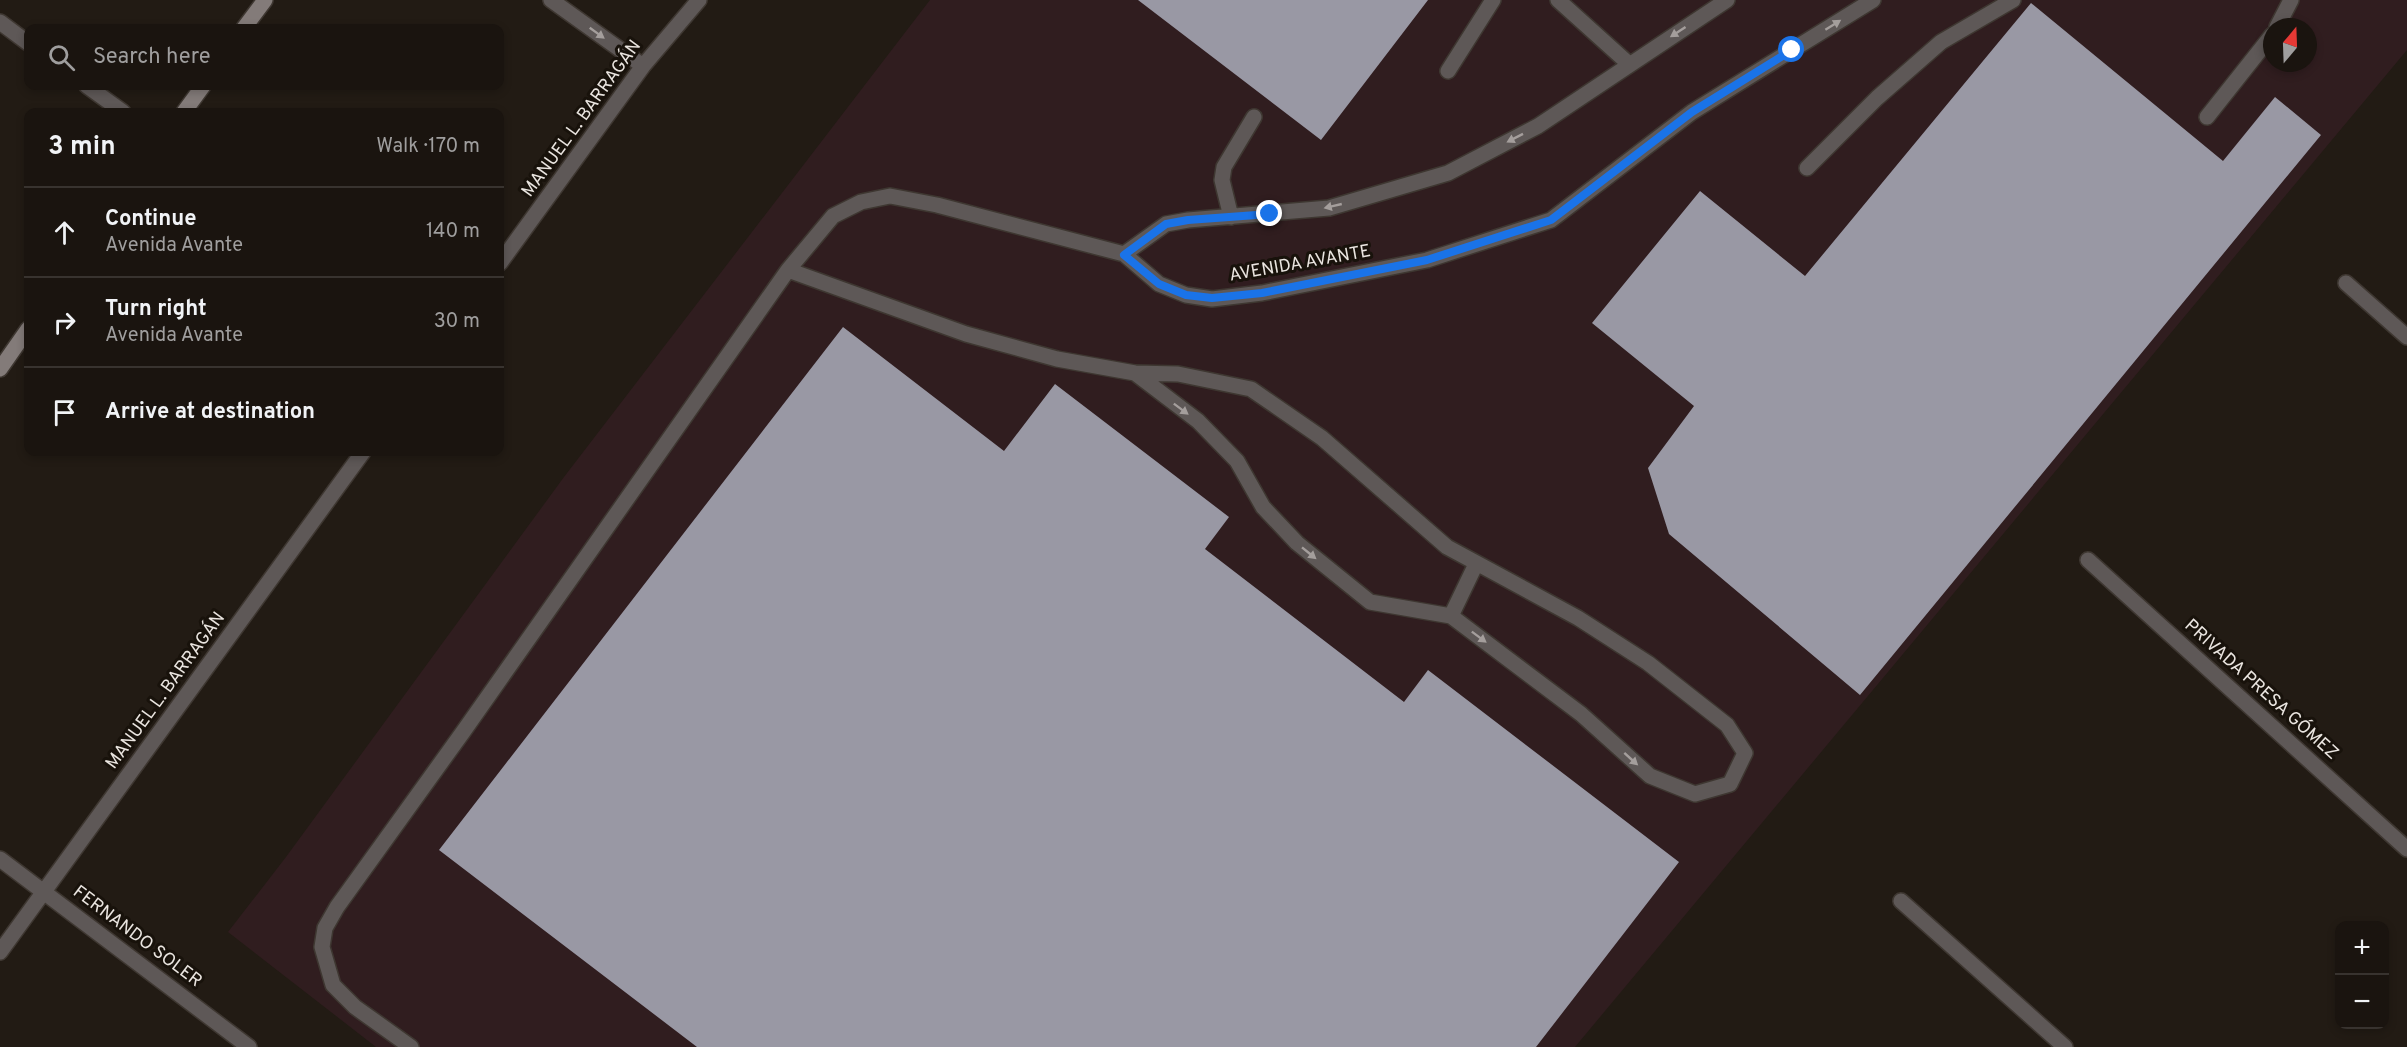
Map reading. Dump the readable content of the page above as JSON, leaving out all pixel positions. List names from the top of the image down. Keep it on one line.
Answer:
{"streets":{"street":["MANUEL L. BARRAGÁN","AVENIDA AVANTE","PRIVADA PRESA GÓMEZ","FERNANDO SOLER"]},"crossings":[["MANUEL L. BARRAGÁN","FERNANDO SOLER"]],"north":"top","page":{"search":"Search here","heading":["3 min","Walk · 170 m"],"list":[["Continue","Avenida Avante","140 m"],["Turn right","Avenida Avante","30 m"],"Arrive at destination"],"map_buttons":["+","−"]}}
